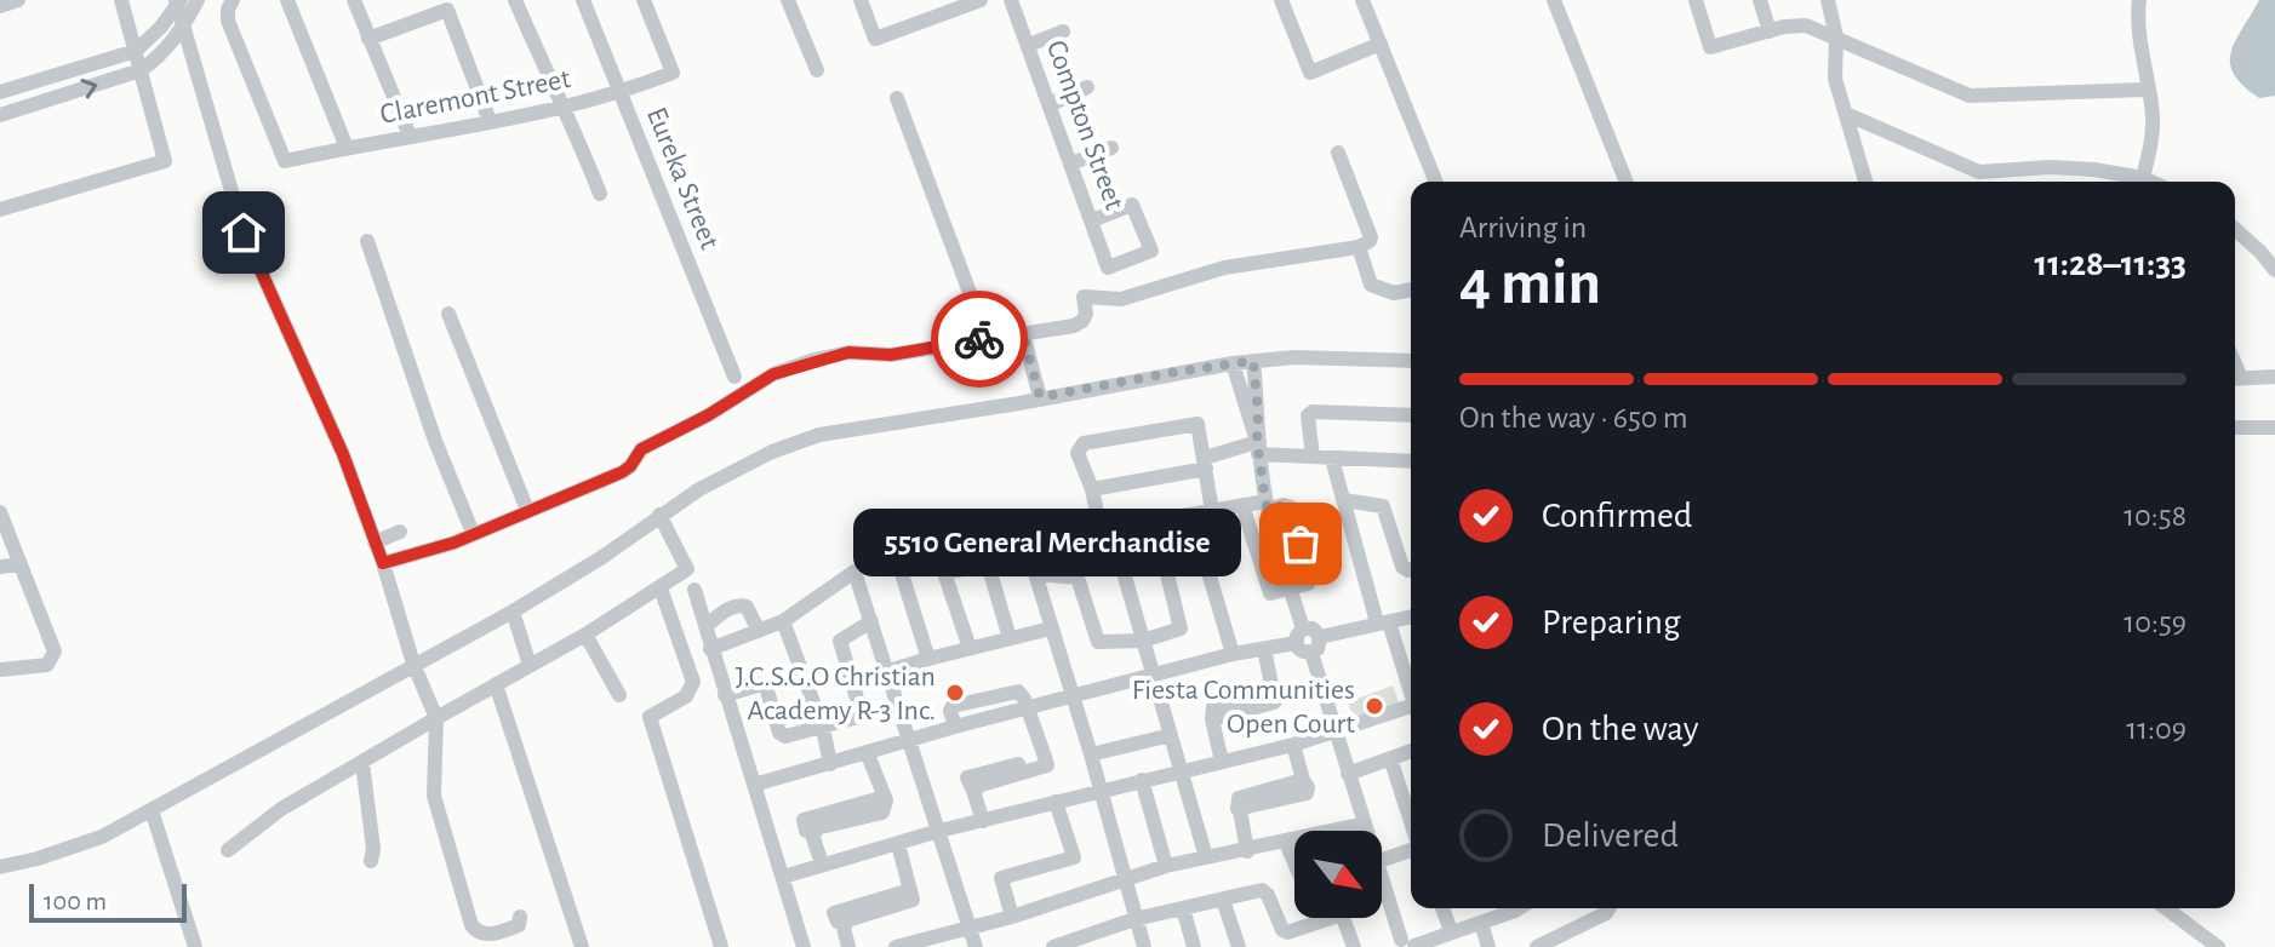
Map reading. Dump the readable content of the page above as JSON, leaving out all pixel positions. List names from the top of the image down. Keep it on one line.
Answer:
{"streets":{"street":["Claremont Street","Compton Street","Eureka Street"]},"crossings":[["Claremont Street","Eureka Street"]],"places":["5510 General Merchandise","J.C.S.G.O Christian Academy R-3 Inc.","Fiesta Communities Open Court"],"scale_bar":"100 m","north":"bottom right","page":{"heading":["4 min","Arriving in","11:28–11:33"],"bar":"On the way · 650 m","list":[["Confirmed","10:58"],["Preparing","10:59"],["On the way","11:09"],"Delivered"],"bubble":"5510 General Merchandise","scale":"100 m"}}
